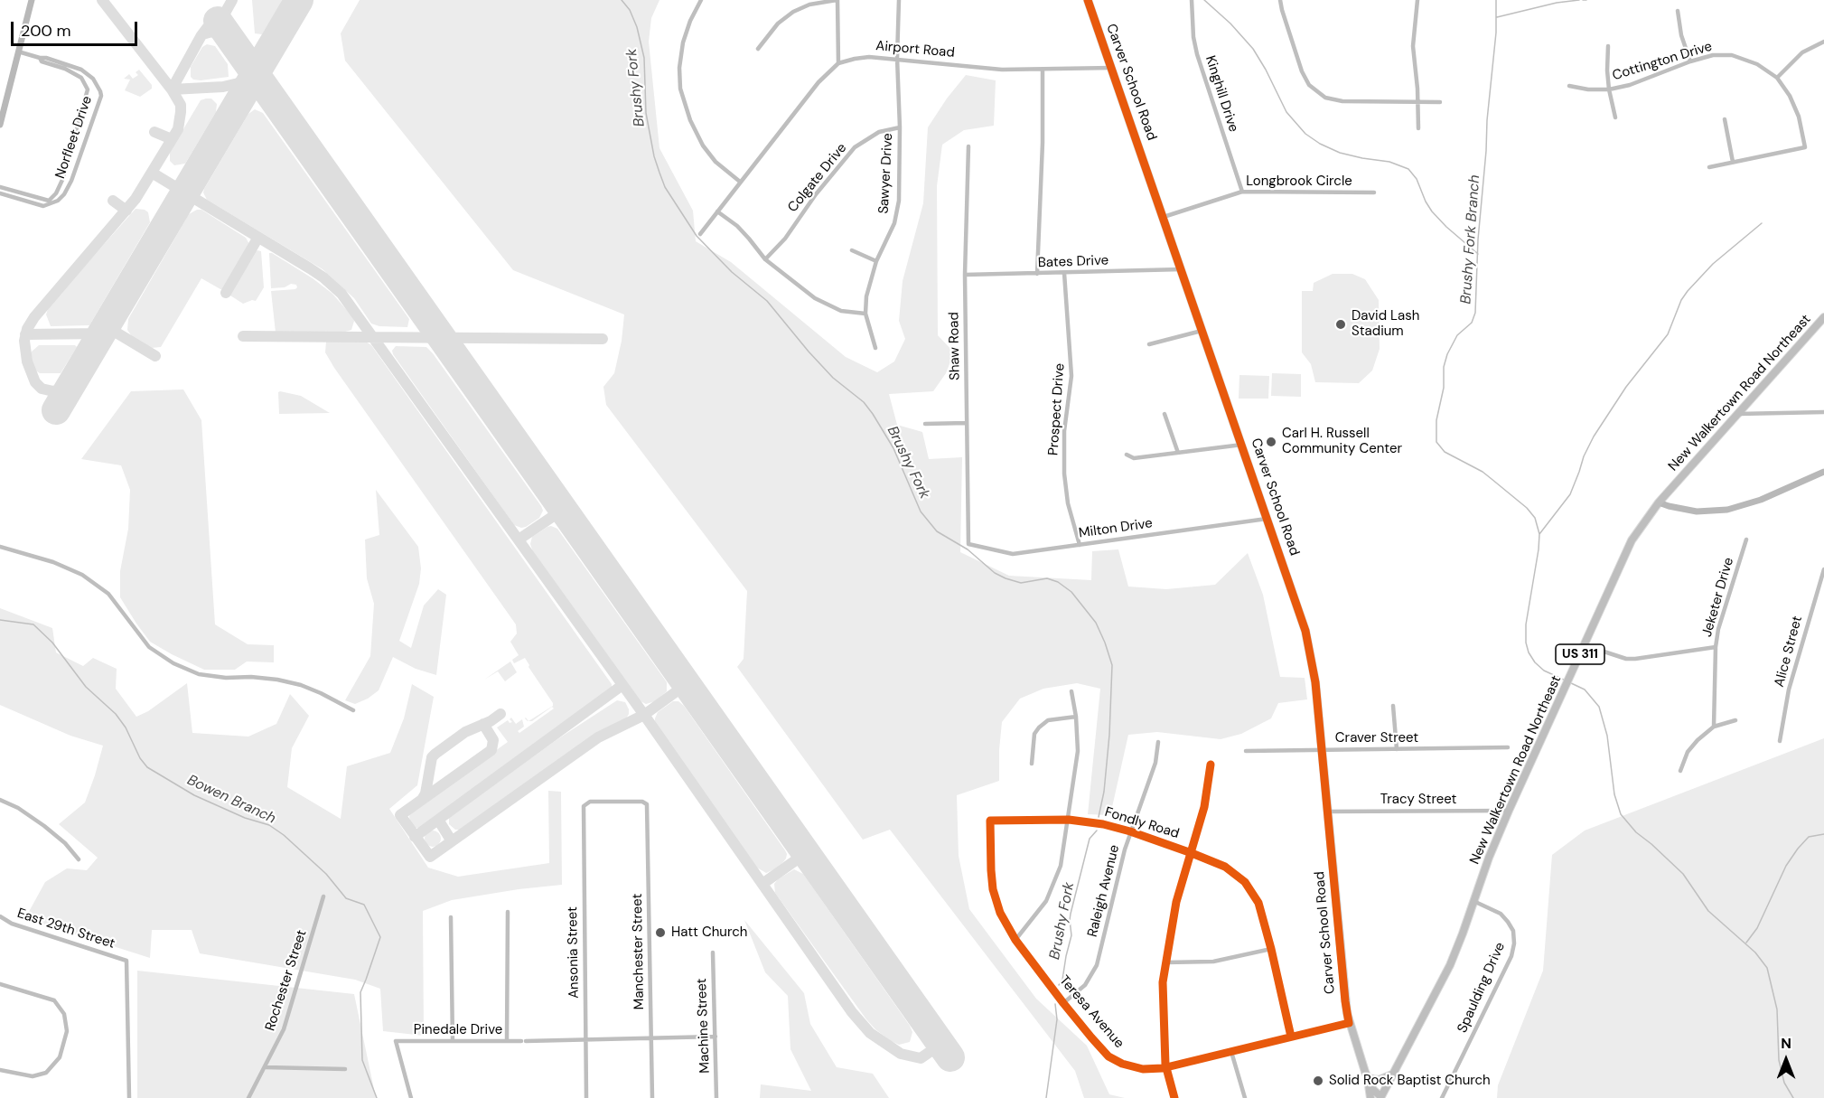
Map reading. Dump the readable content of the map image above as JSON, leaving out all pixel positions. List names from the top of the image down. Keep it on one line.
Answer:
{"streets":{"main road":["Carver School Road","New Walkertown Road Northeast","US 311"],"street":["Airport Road","Cottington Drive","Kinghill Drive","Norfleet Drive","Sawyer Drive","Colgate Drive","Longbrook Circle","Bates Drive","Shaw Road","Prospect Drive","Milton Drive","Jeketer Drive","Alice Street","Craver Street","Tracy Street","Fondly Road","Raleigh Avenue","East 29th Street","Manchester Street","Ansonia Street","Rochester Street","Spaulding Drive","Teresa Avenue","Machine Street","Pinedale Drive"]},"crossings":[["Airport Road","Carver School Road"],["Airport Road","Sawyer Drive"],["Carver School Road","Longbrook Circle"],["Carver School Road","Bates Drive"],["Carver School Road","New Walkertown Road Northeast"],["Carver School Road","Milton Drive"],["Carver School Road","Craver Street"],["Carver School Road","Tracy Street"],["Carver School Road","Teresa Avenue"],["Kinghill Drive","Longbrook Circle"],["Sawyer Drive","Colgate Drive"],["Bates Drive","Shaw Road"],["Bates Drive","Prospect Drive"],["Shaw Road","Milton Drive"],["New Walkertown Road Northeast","Tracy Street"],["New Walkertown Road Northeast","Spaulding Drive"],["Prospect Drive","Milton Drive"],["Fondly Road","Raleigh Avenue"],["Fondly Road","Teresa Avenue"],["Raleigh Avenue","Teresa Avenue"],["Manchester Street","Ansonia Street"],["Manchester Street","Pinedale Drive"],["Ansonia Street","Pinedale Drive"],["Machine Street","Pinedale Drive"]],"water":["Brushy Fork","Brushy Fork Branch","Bowen Branch"],"places":["David Lash Stadium","Carl H. Russell Community Center","Hatt Church","Solid Rock Baptist Church"],"scale_bar":"200 m","north":"top"}
